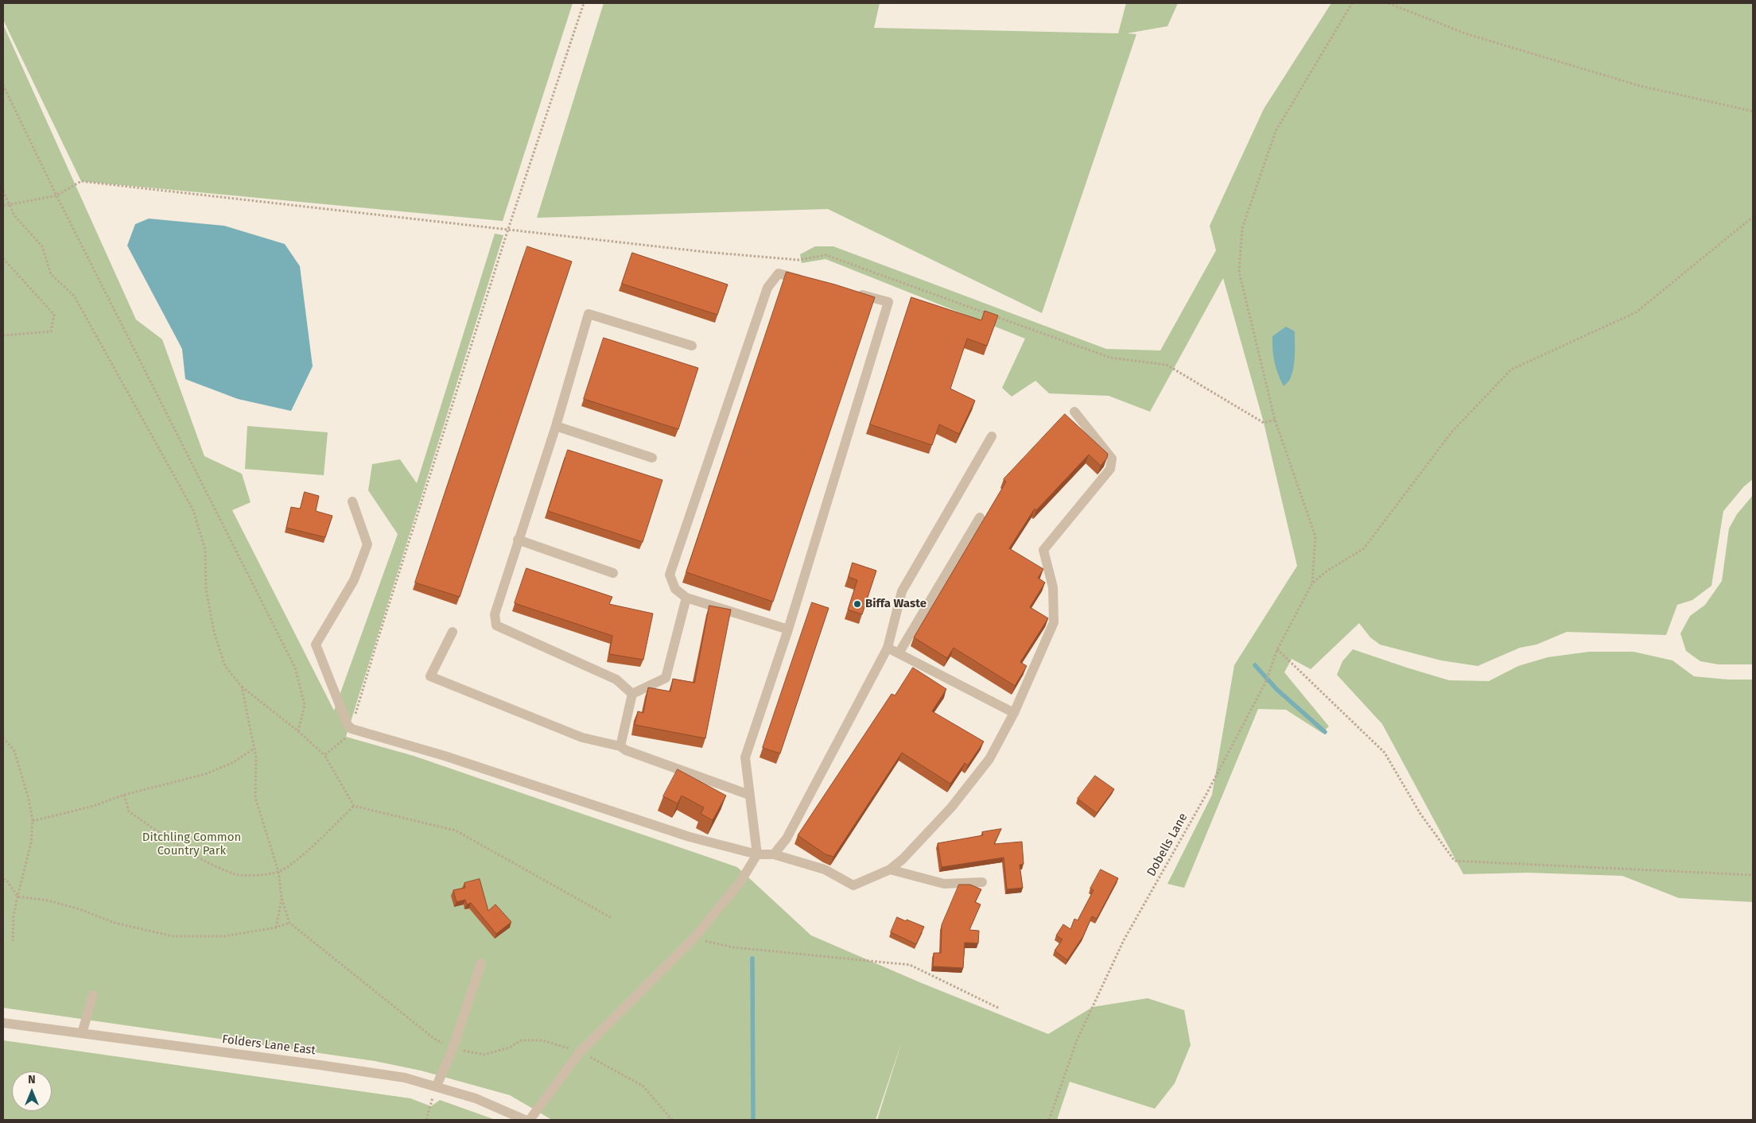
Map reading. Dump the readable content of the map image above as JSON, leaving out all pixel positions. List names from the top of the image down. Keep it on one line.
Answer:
{"streets":{"street":["Folders Lane East"],"path":["Dobells Lane"]},"parks":["Ditchling Common Country Park"],"places":["Biffa Waste"],"north":"top"}
